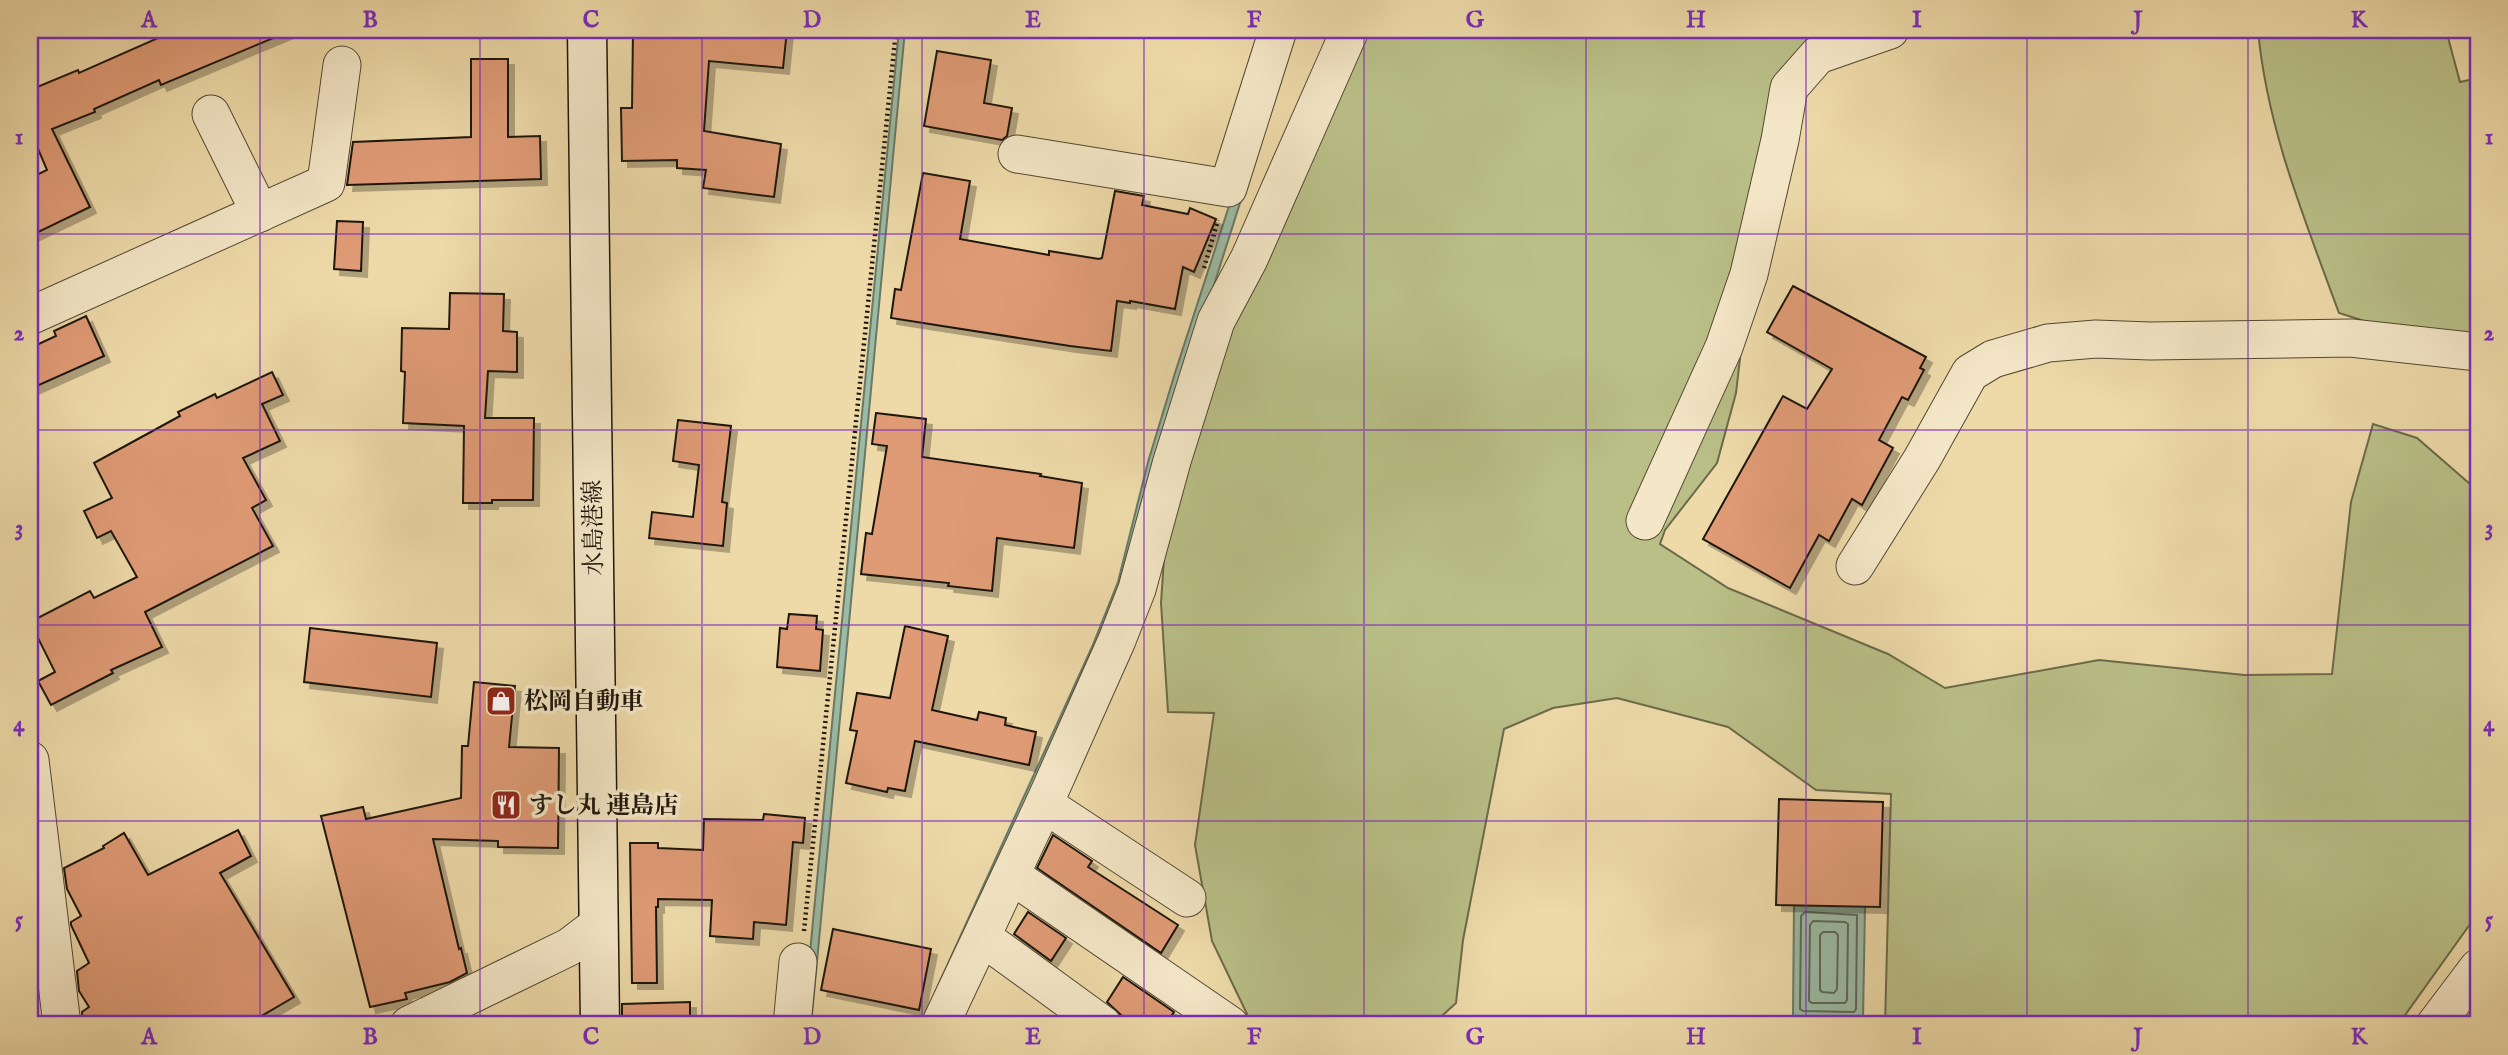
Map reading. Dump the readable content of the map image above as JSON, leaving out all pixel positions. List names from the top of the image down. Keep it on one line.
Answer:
{"streets":{"main road":["水島港線"]},"places":{"shop":["松岡自動車"],"restaurant":["すし丸 連島店"]},"grid":{"columns":["A","B","C","D","E","F","G","H","I","J","K"],"rows":["1","2","3","4","5"]}}
